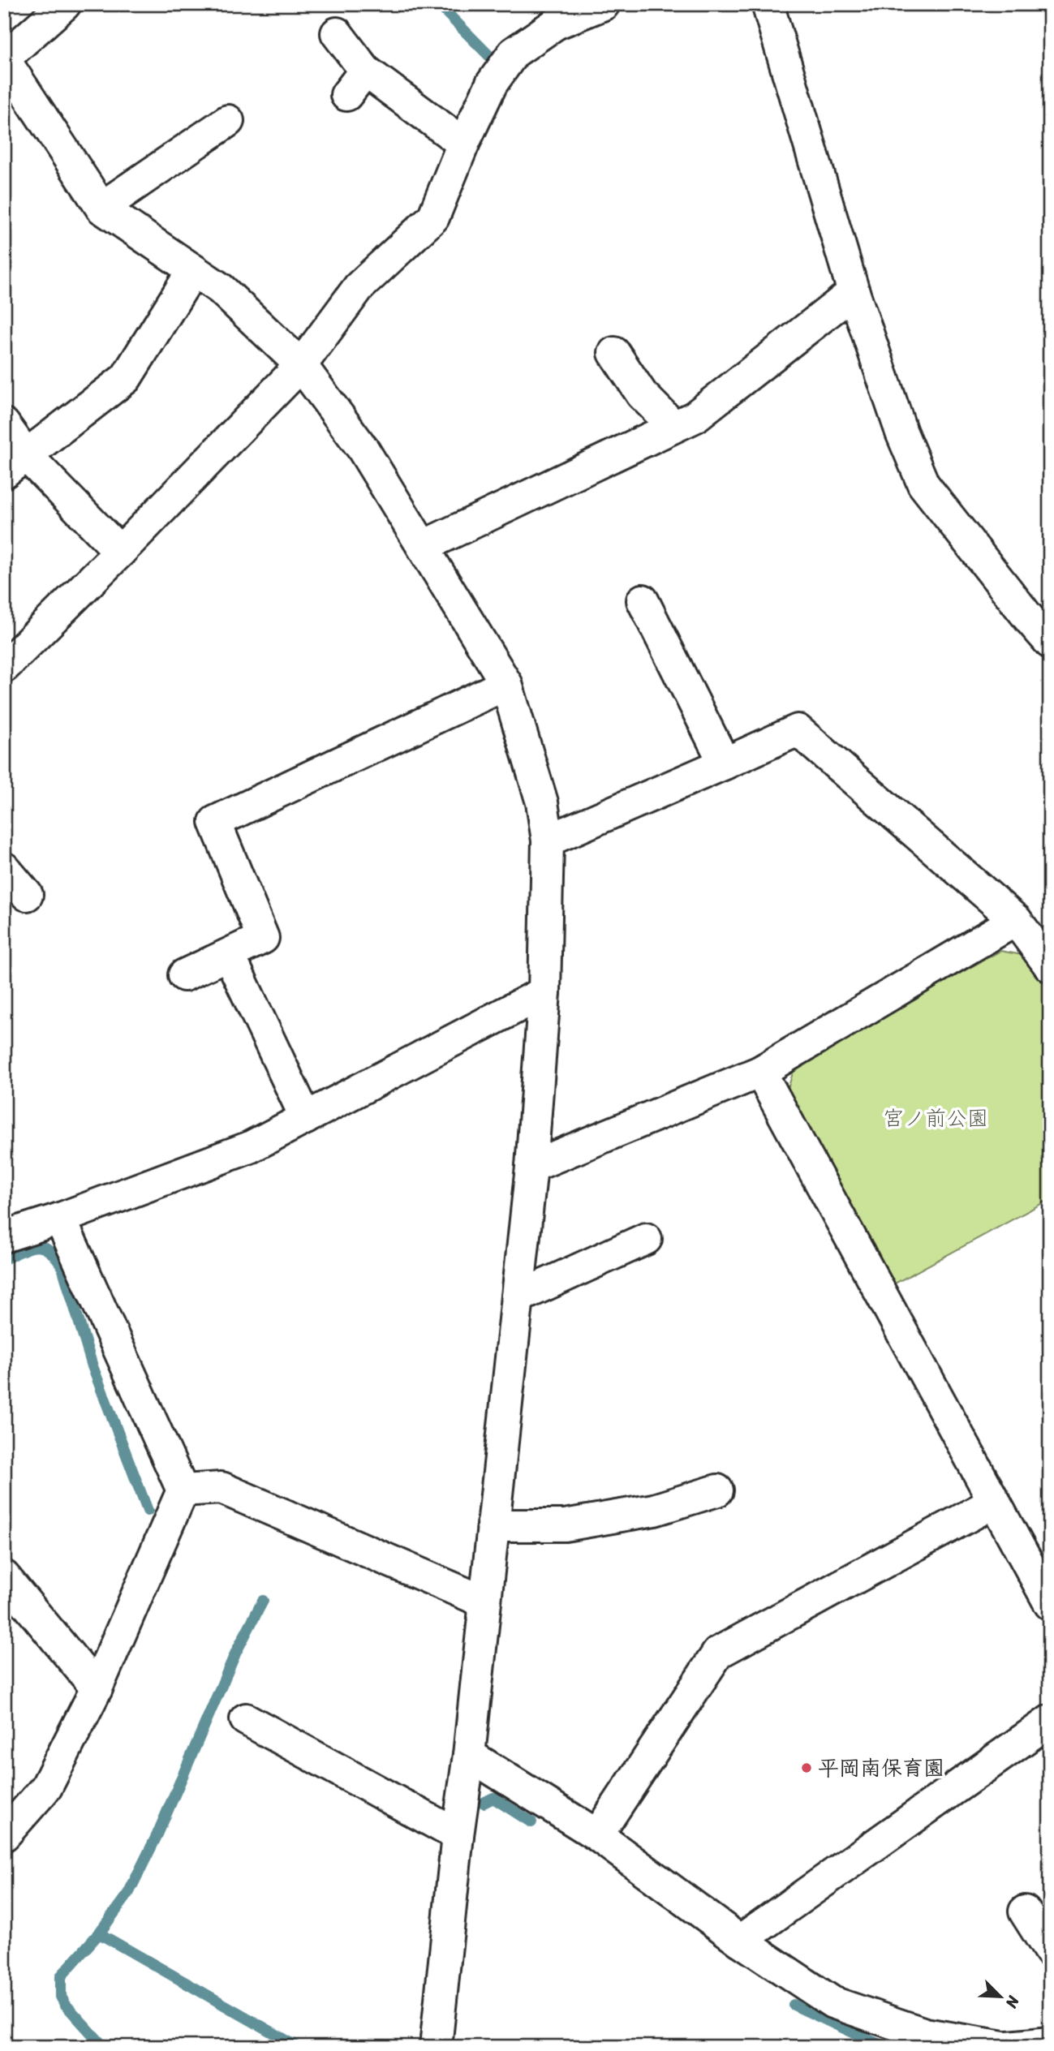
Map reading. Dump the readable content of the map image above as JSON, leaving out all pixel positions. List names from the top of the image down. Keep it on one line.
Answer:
{"parks":["宮ノ前公園"],"places":["平岡南保育園"],"north":"bottom right"}
